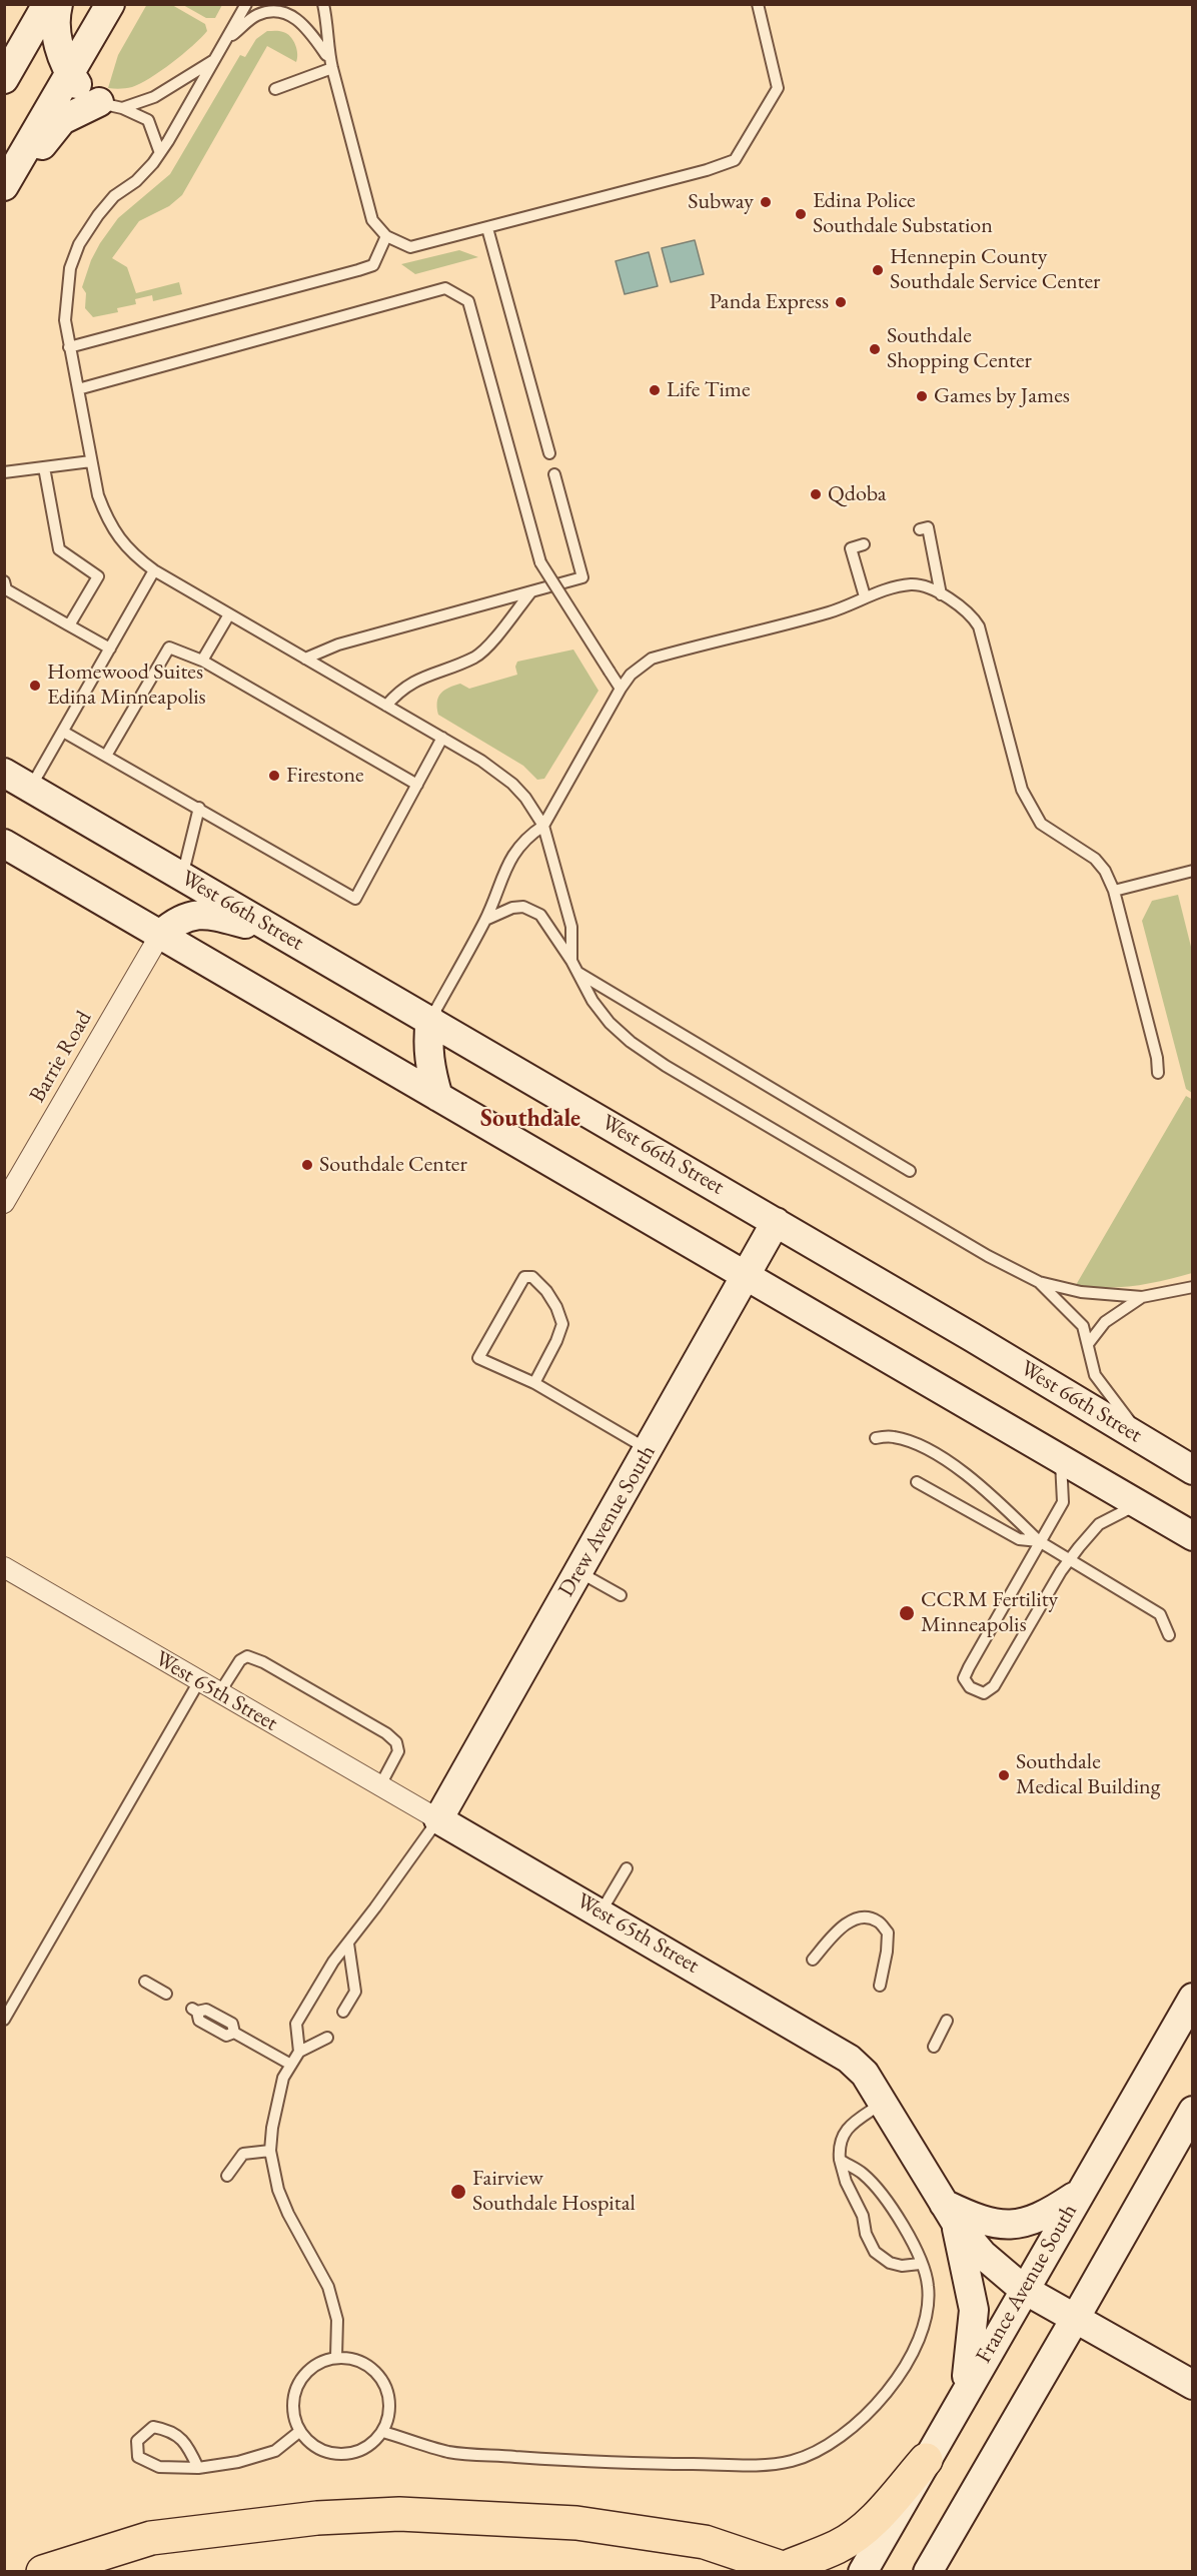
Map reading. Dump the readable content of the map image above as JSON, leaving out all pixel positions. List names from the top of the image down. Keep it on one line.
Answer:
{"streets":{"main road":["West 66th Street","Drew Avenue South","West 65th Street","France Avenue South"],"street":["Barrie Road"]},"crossings":[["West 66th Street","Drew Avenue South"],["Drew Avenue South","West 65th Street"],["West 65th Street","France Avenue South"]],"districts":["Southdale"],"places":["Subway","Edina Police Southdale Substation","Hennepin County Southdale Service Center","Panda Express","Southdale Shopping Center","Life Time","Games by James","Qdoba","Homewood Suites Edina Minneapolis","Firestone","Southdale Center","CCRM Fertility Minneapolis","Southdale Medical Building","Fairview Southdale Hospital"]}
